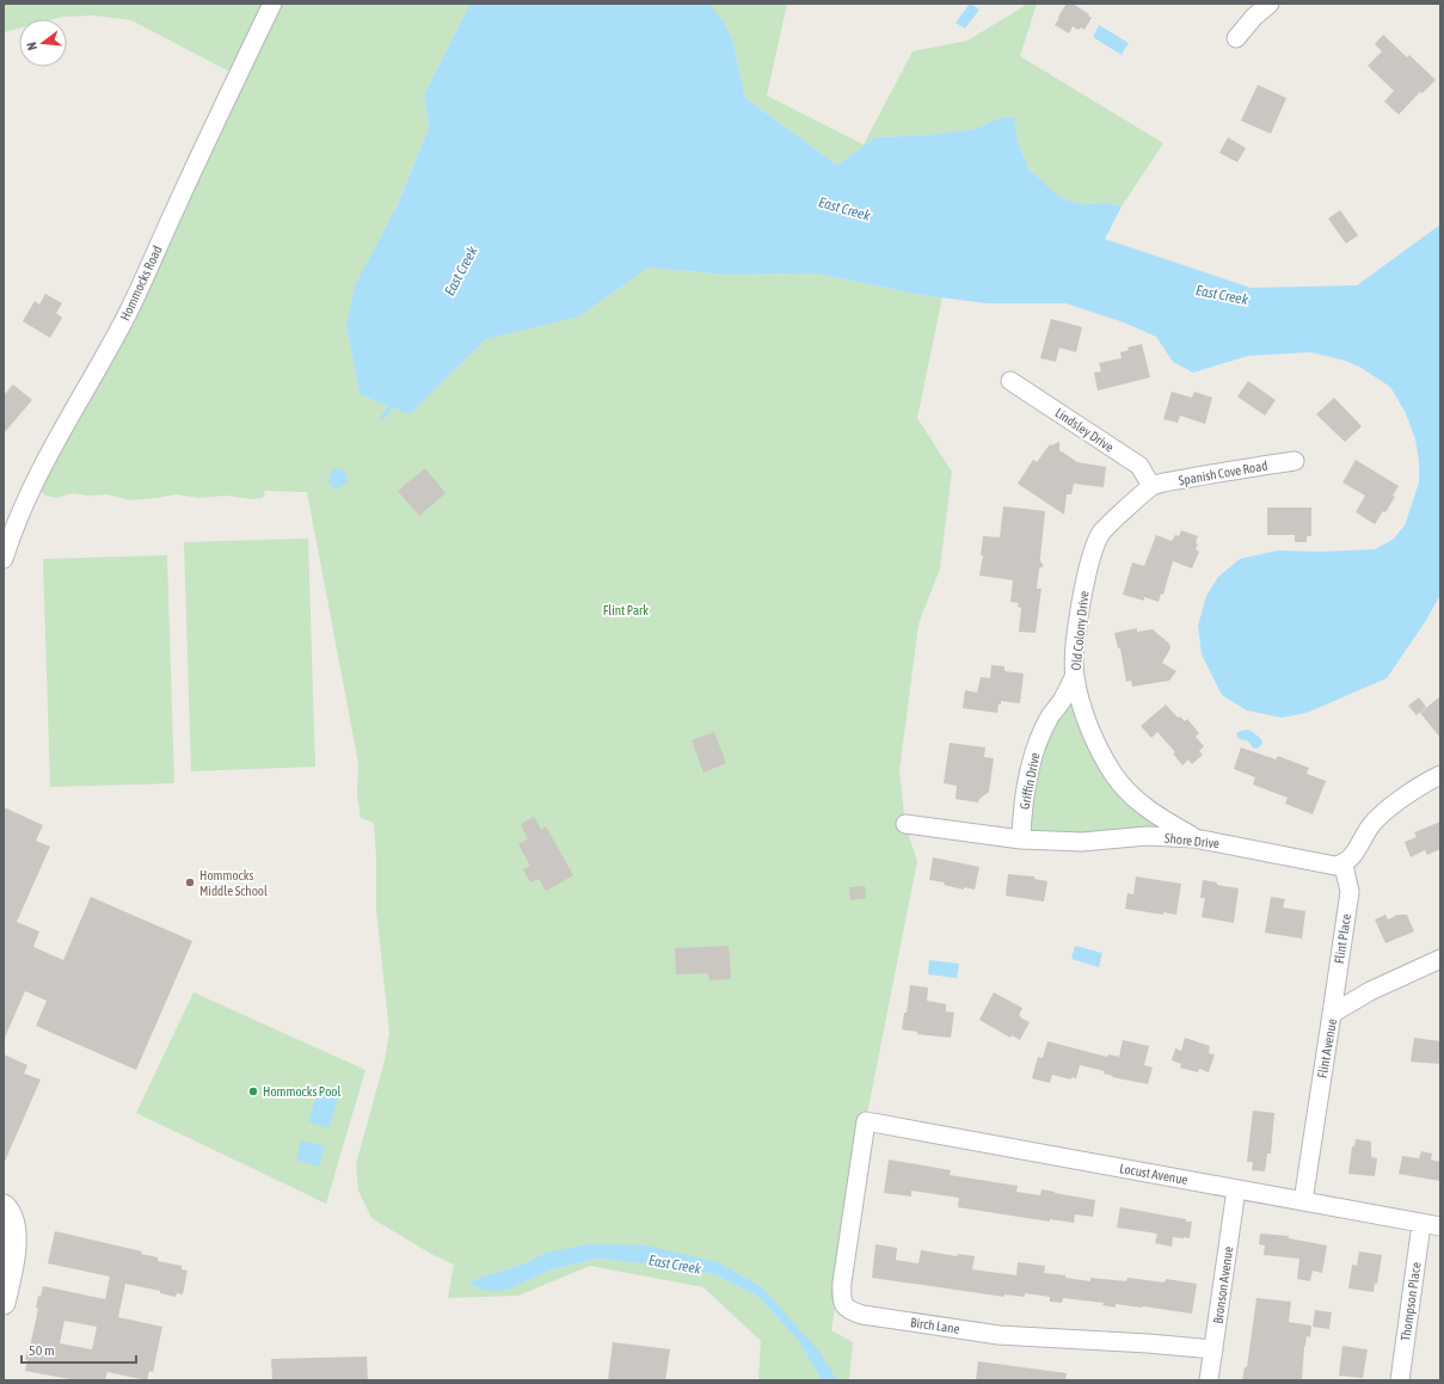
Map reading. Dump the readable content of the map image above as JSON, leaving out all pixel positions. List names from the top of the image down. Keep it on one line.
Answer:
{"streets":{"street":["Hommocks Road","Lindsley Drive","Spanish Cove Road","Old Colony Drive","Griffin Drive","Shore Drive","Flint Place","Flint Avenue","Locust Avenue","Bronson Avenue","Thompson Place","Birch Lane"]},"crossings":[["Lindsley Drive","Spanish Cove Road"],["Lindsley Drive","Old Colony Drive"],["Spanish Cove Road","Old Colony Drive"],["Old Colony Drive","Griffin Drive"],["Old Colony Drive","Shore Drive"],["Griffin Drive","Shore Drive"],["Shore Drive","Flint Place"],["Flint Place","Flint Avenue"],["Flint Avenue","Locust Avenue"],["Locust Avenue","Bronson Avenue"],["Locust Avenue","Thompson Place"],["Locust Avenue","Birch Lane"],["Bronson Avenue","Birch Lane"]],"water":["East Creek"],"parks":["Flint Park"],"places":["Hommocks Middle School","Hommocks Pool"],"scale_bar":"50 m","north":"left"}
